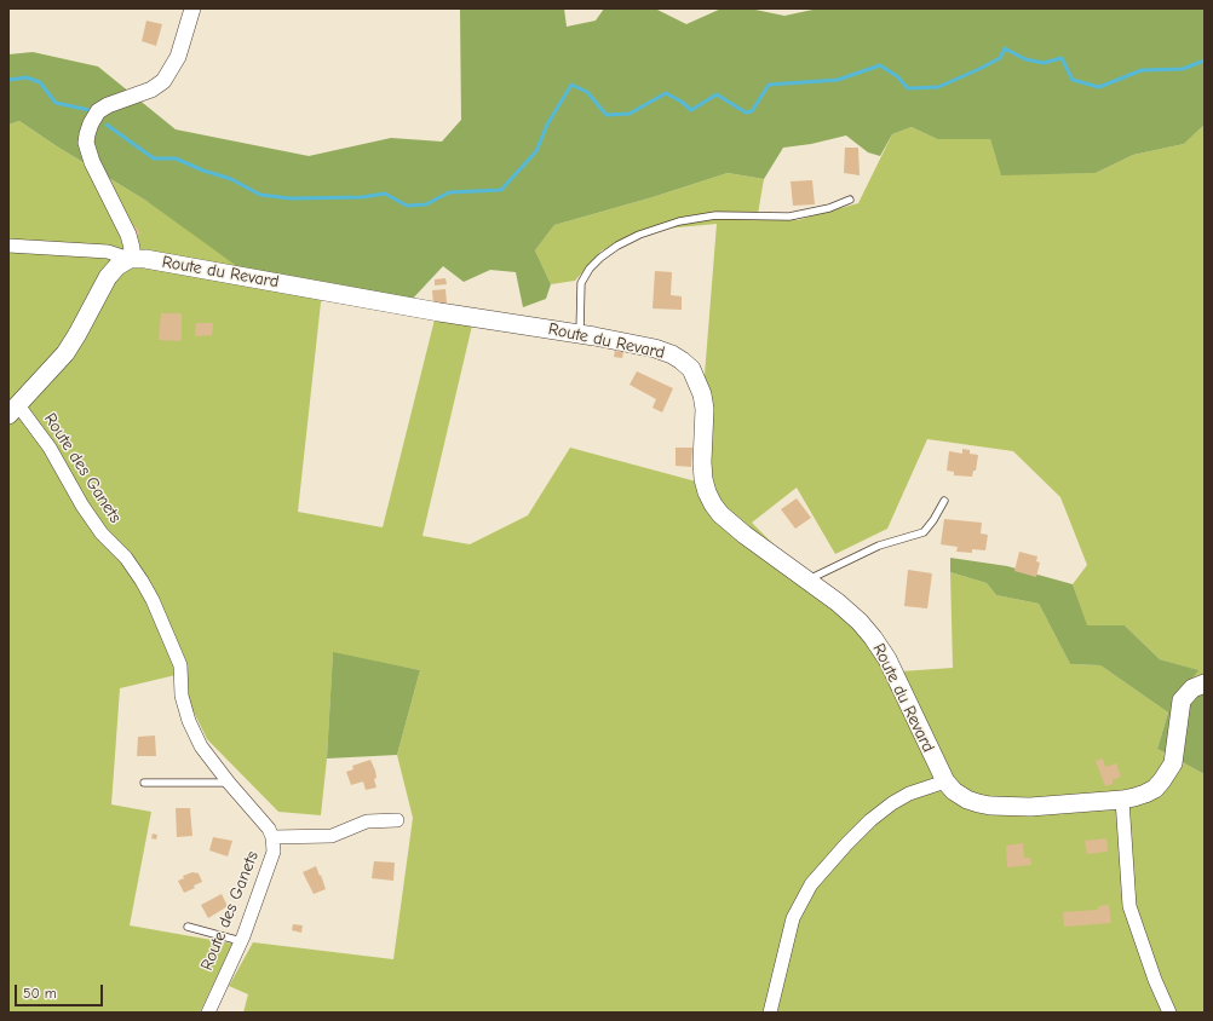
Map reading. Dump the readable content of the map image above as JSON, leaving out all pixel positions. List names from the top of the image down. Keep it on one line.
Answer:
{"streets":{"main road":["Route du Revard"],"street":["Route des Ganets"]},"scale_bar":"50 m"}
